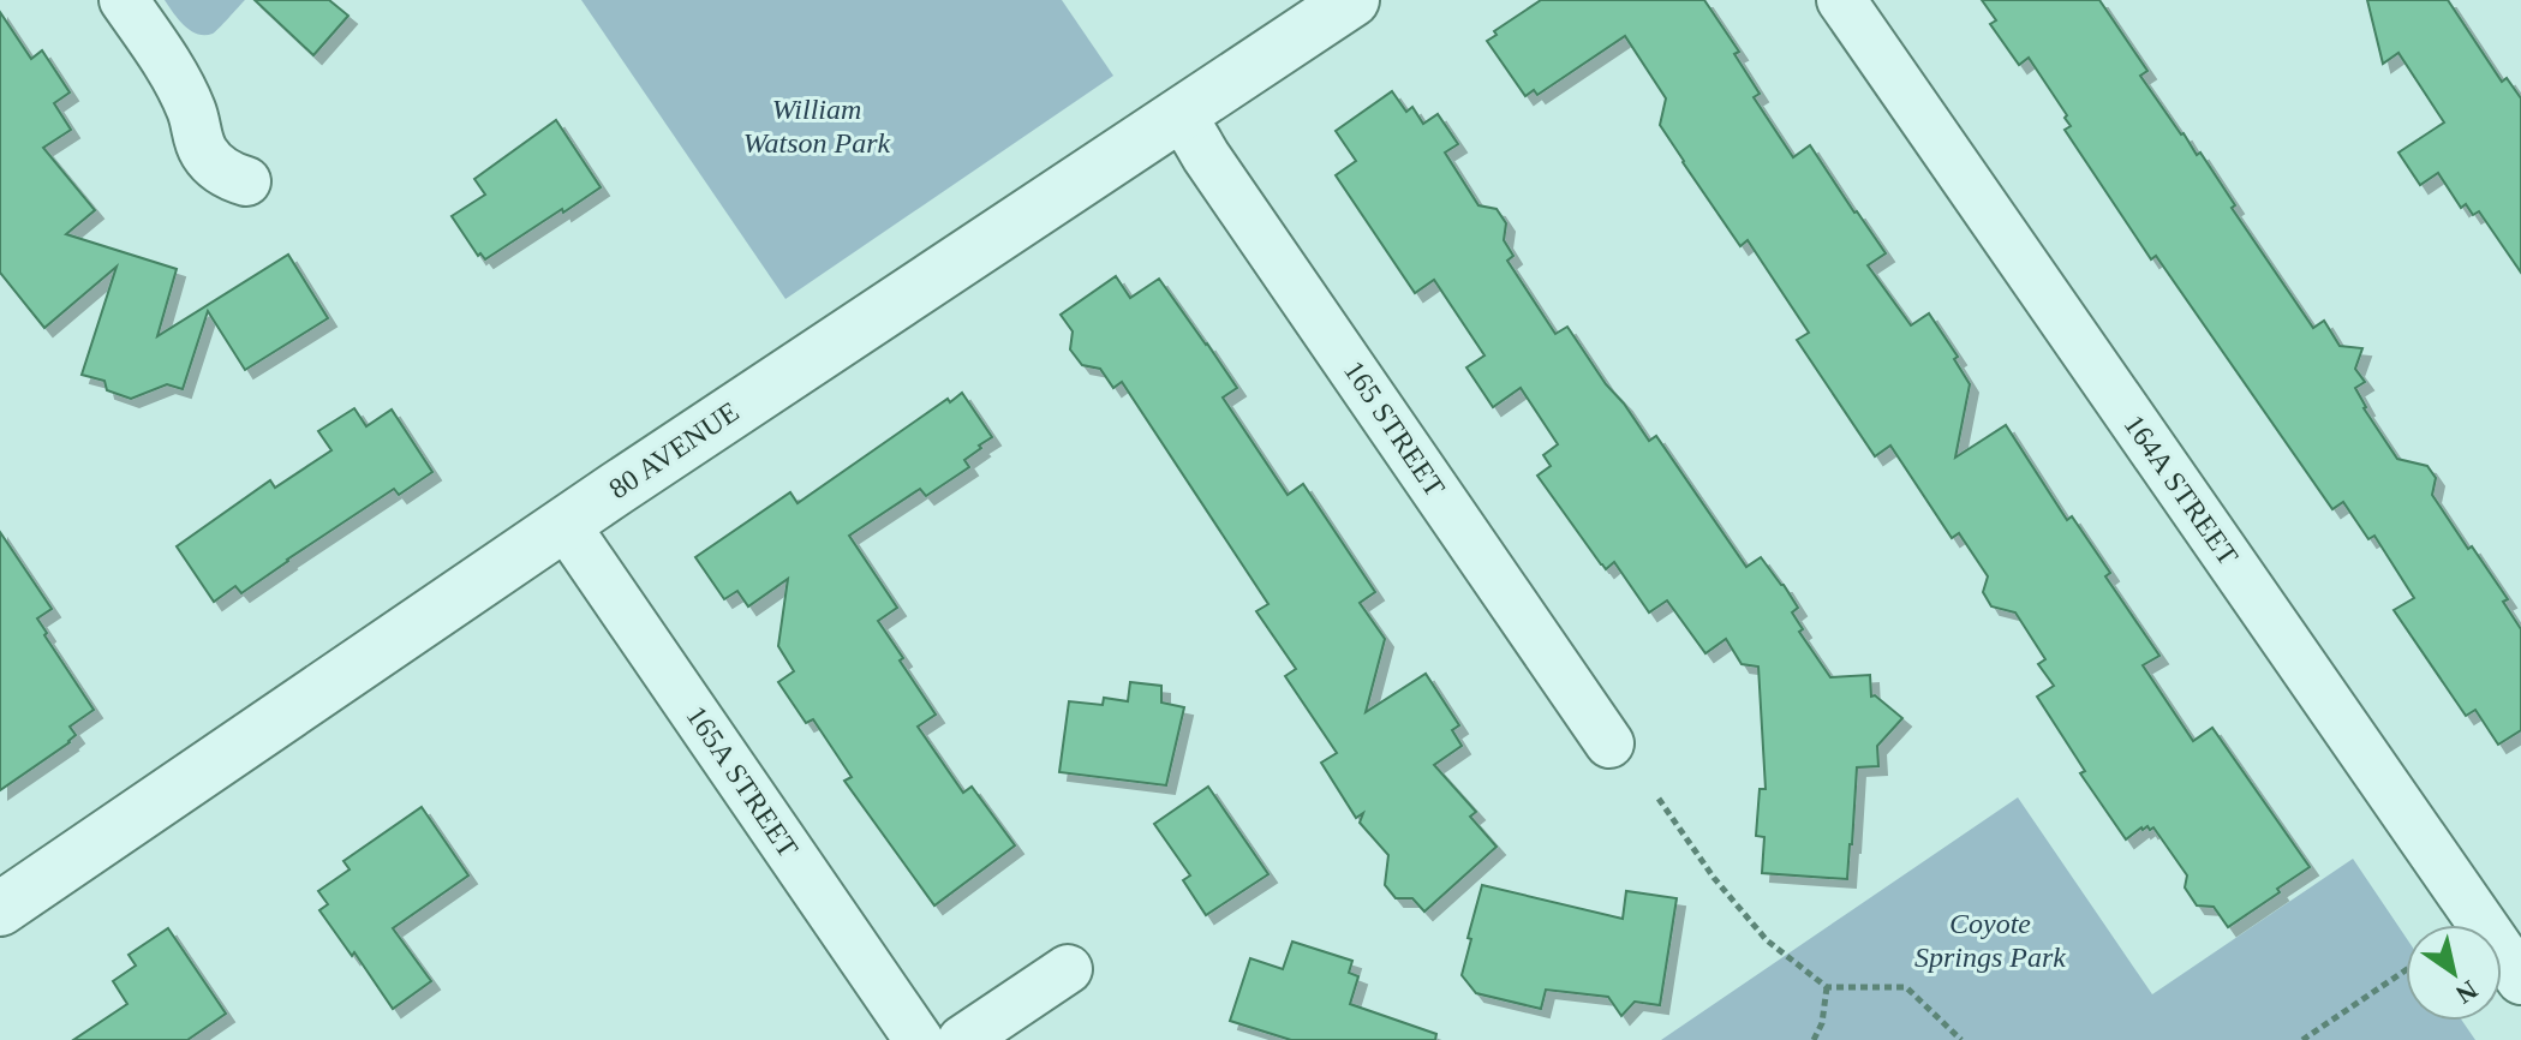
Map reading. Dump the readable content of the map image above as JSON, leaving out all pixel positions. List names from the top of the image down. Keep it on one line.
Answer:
{"streets":{"street":["165 STREET","80 AVENUE","164A STREET","165A STREET"]},"crossings":[["165 STREET","80 AVENUE"],["80 AVENUE","165A STREET"]],"parks":["William Watson Park","Coyote Springs Park"],"north":"bottom right"}
